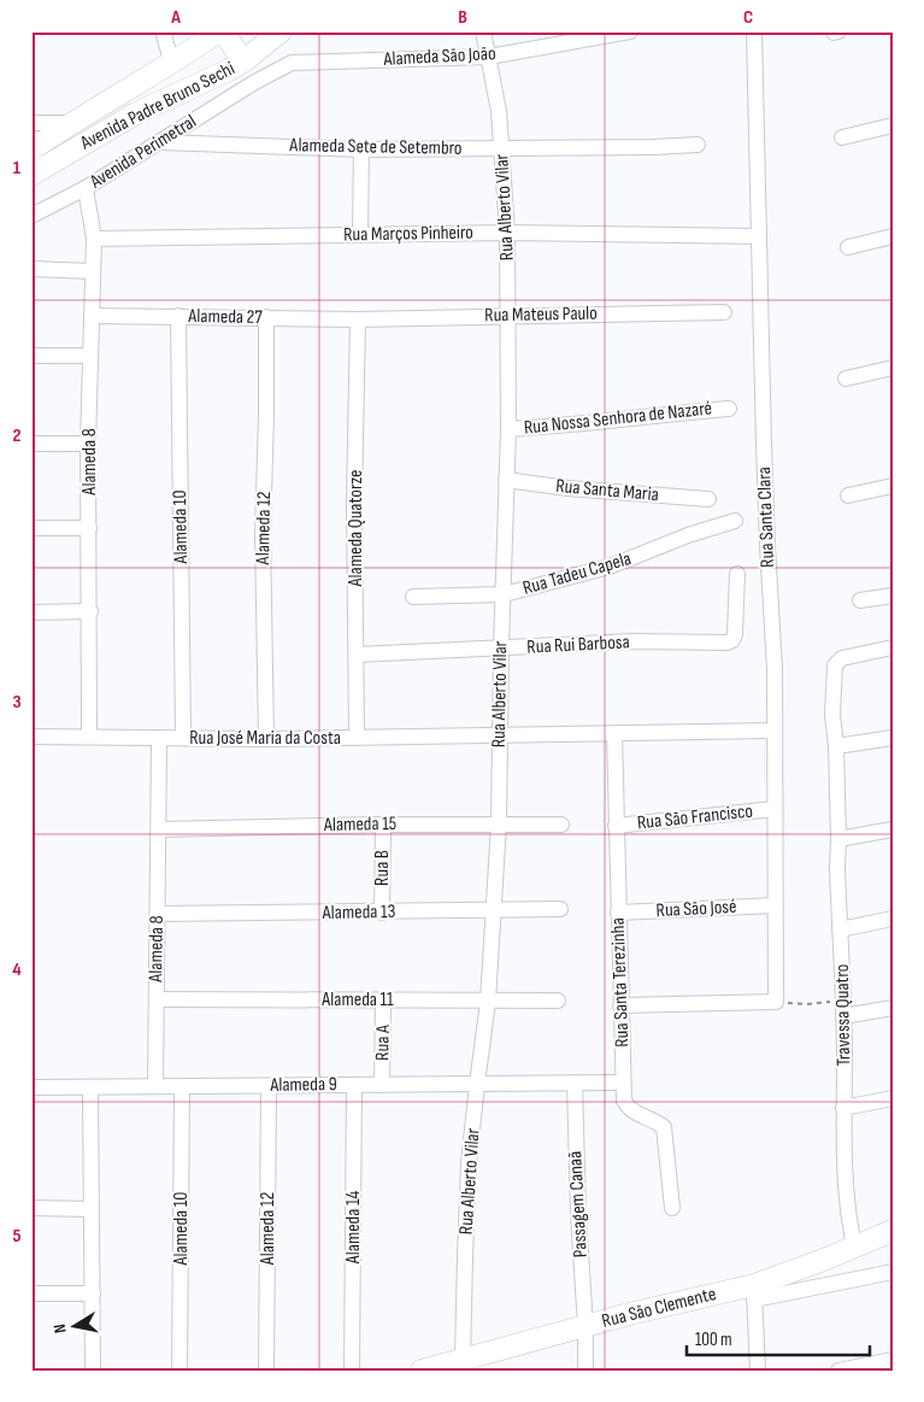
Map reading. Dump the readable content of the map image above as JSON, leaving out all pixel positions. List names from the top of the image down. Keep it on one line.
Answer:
{"streets":{"main road":["Avenida Padre Bruno Sechi","Rua São Clemente"],"street":["Alameda São João","Alameda Sete de Setembro","Avenida Perimetral","Rua Alberto Vilar","Rua Marços Pinheiro","Rua Mateus Paulo","Alameda 27","Rua Nossa Senhora de Nazaré","Alameda 8","Rua Santa Maria","Rua Santa Clara","Alameda 10","Alameda 12","Alameda Quatorze","Rua Tadeu Capela","Rua Rui Barbosa","Rua José Maria da Costa","Rua São Francisco","Alameda 15","Rua B","Rua São José","Alameda 13","Rua Santa Terezinha","Alameda 11","Travessa Quatro","Rua A","Alameda 9","Passagem Canaã","Alameda 14"]},"crossings":[["Alameda São João","Avenida Perimetral"],["Alameda São João","Rua Alberto Vilar"],["Alameda Sete de Setembro","Avenida Perimetral"],["Alameda Sete de Setembro","Rua Alberto Vilar"],["Avenida Perimetral","Alameda 8"],["Rua Alberto Vilar","Rua Marços Pinheiro"],["Rua Alberto Vilar","Rua Mateus Paulo"],["Rua Alberto Vilar","Rua Nossa Senhora de Nazaré"],["Rua Alberto Vilar","Rua Santa Maria"],["Rua Alberto Vilar","Rua Tadeu Capela"],["Rua Alberto Vilar","Rua Rui Barbosa"],["Rua Alberto Vilar","Rua José Maria da Costa"],["Rua Alberto Vilar","Alameda 15"],["Rua Alberto Vilar","Alameda 13"],["Rua Alberto Vilar","Alameda 11"],["Rua Alberto Vilar","Alameda 9"],["Rua Alberto Vilar","Rua São Clemente"],["Rua Marços Pinheiro","Alameda 8"],["Rua Marços Pinheiro","Rua Santa Clara"],["Rua Mateus Paulo","Alameda 27"],["Rua Mateus Paulo","Alameda Quatorze"],["Alameda 27","Alameda 8"],["Alameda 27","Alameda 10"],["Alameda 27","Alameda 12"],["Alameda 27","Alameda Quatorze"],["Alameda 8","Rua José Maria da Costa"],["Alameda 8","Alameda 15"],["Alameda 8","Alameda 13"],["Alameda 8","Alameda 11"],["Alameda 8","Alameda 9"],["Rua Santa Clara","Rua São Francisco"],["Rua Santa Clara","Rua São José"],["Alameda 10","Rua José Maria da Costa"],["Alameda 10","Alameda 9"],["Alameda 12","Rua José Maria da Costa"],["Alameda 12","Alameda 9"],["Alameda Quatorze","Rua Rui Barbosa"],["Alameda Quatorze","Rua José Maria da Costa"],["Rua São Francisco","Rua Santa Terezinha"],["Alameda 15","Rua B"],["Rua B","Alameda 13"],["Rua São José","Rua Santa Terezinha"],["Rua Santa Terezinha","Alameda 9"],["Alameda 11","Rua A"],["Travessa Quatro","Rua São Clemente"],["Rua A","Alameda 9"],["Alameda 9","Passagem Canaã"],["Alameda 9","Alameda 14"],["Passagem Canaã","Rua São Clemente"]],"scale_bar":"100 m","north":"left","grid":{"columns":["A","B","C"],"rows":["1","2","3","4","5"]}}
